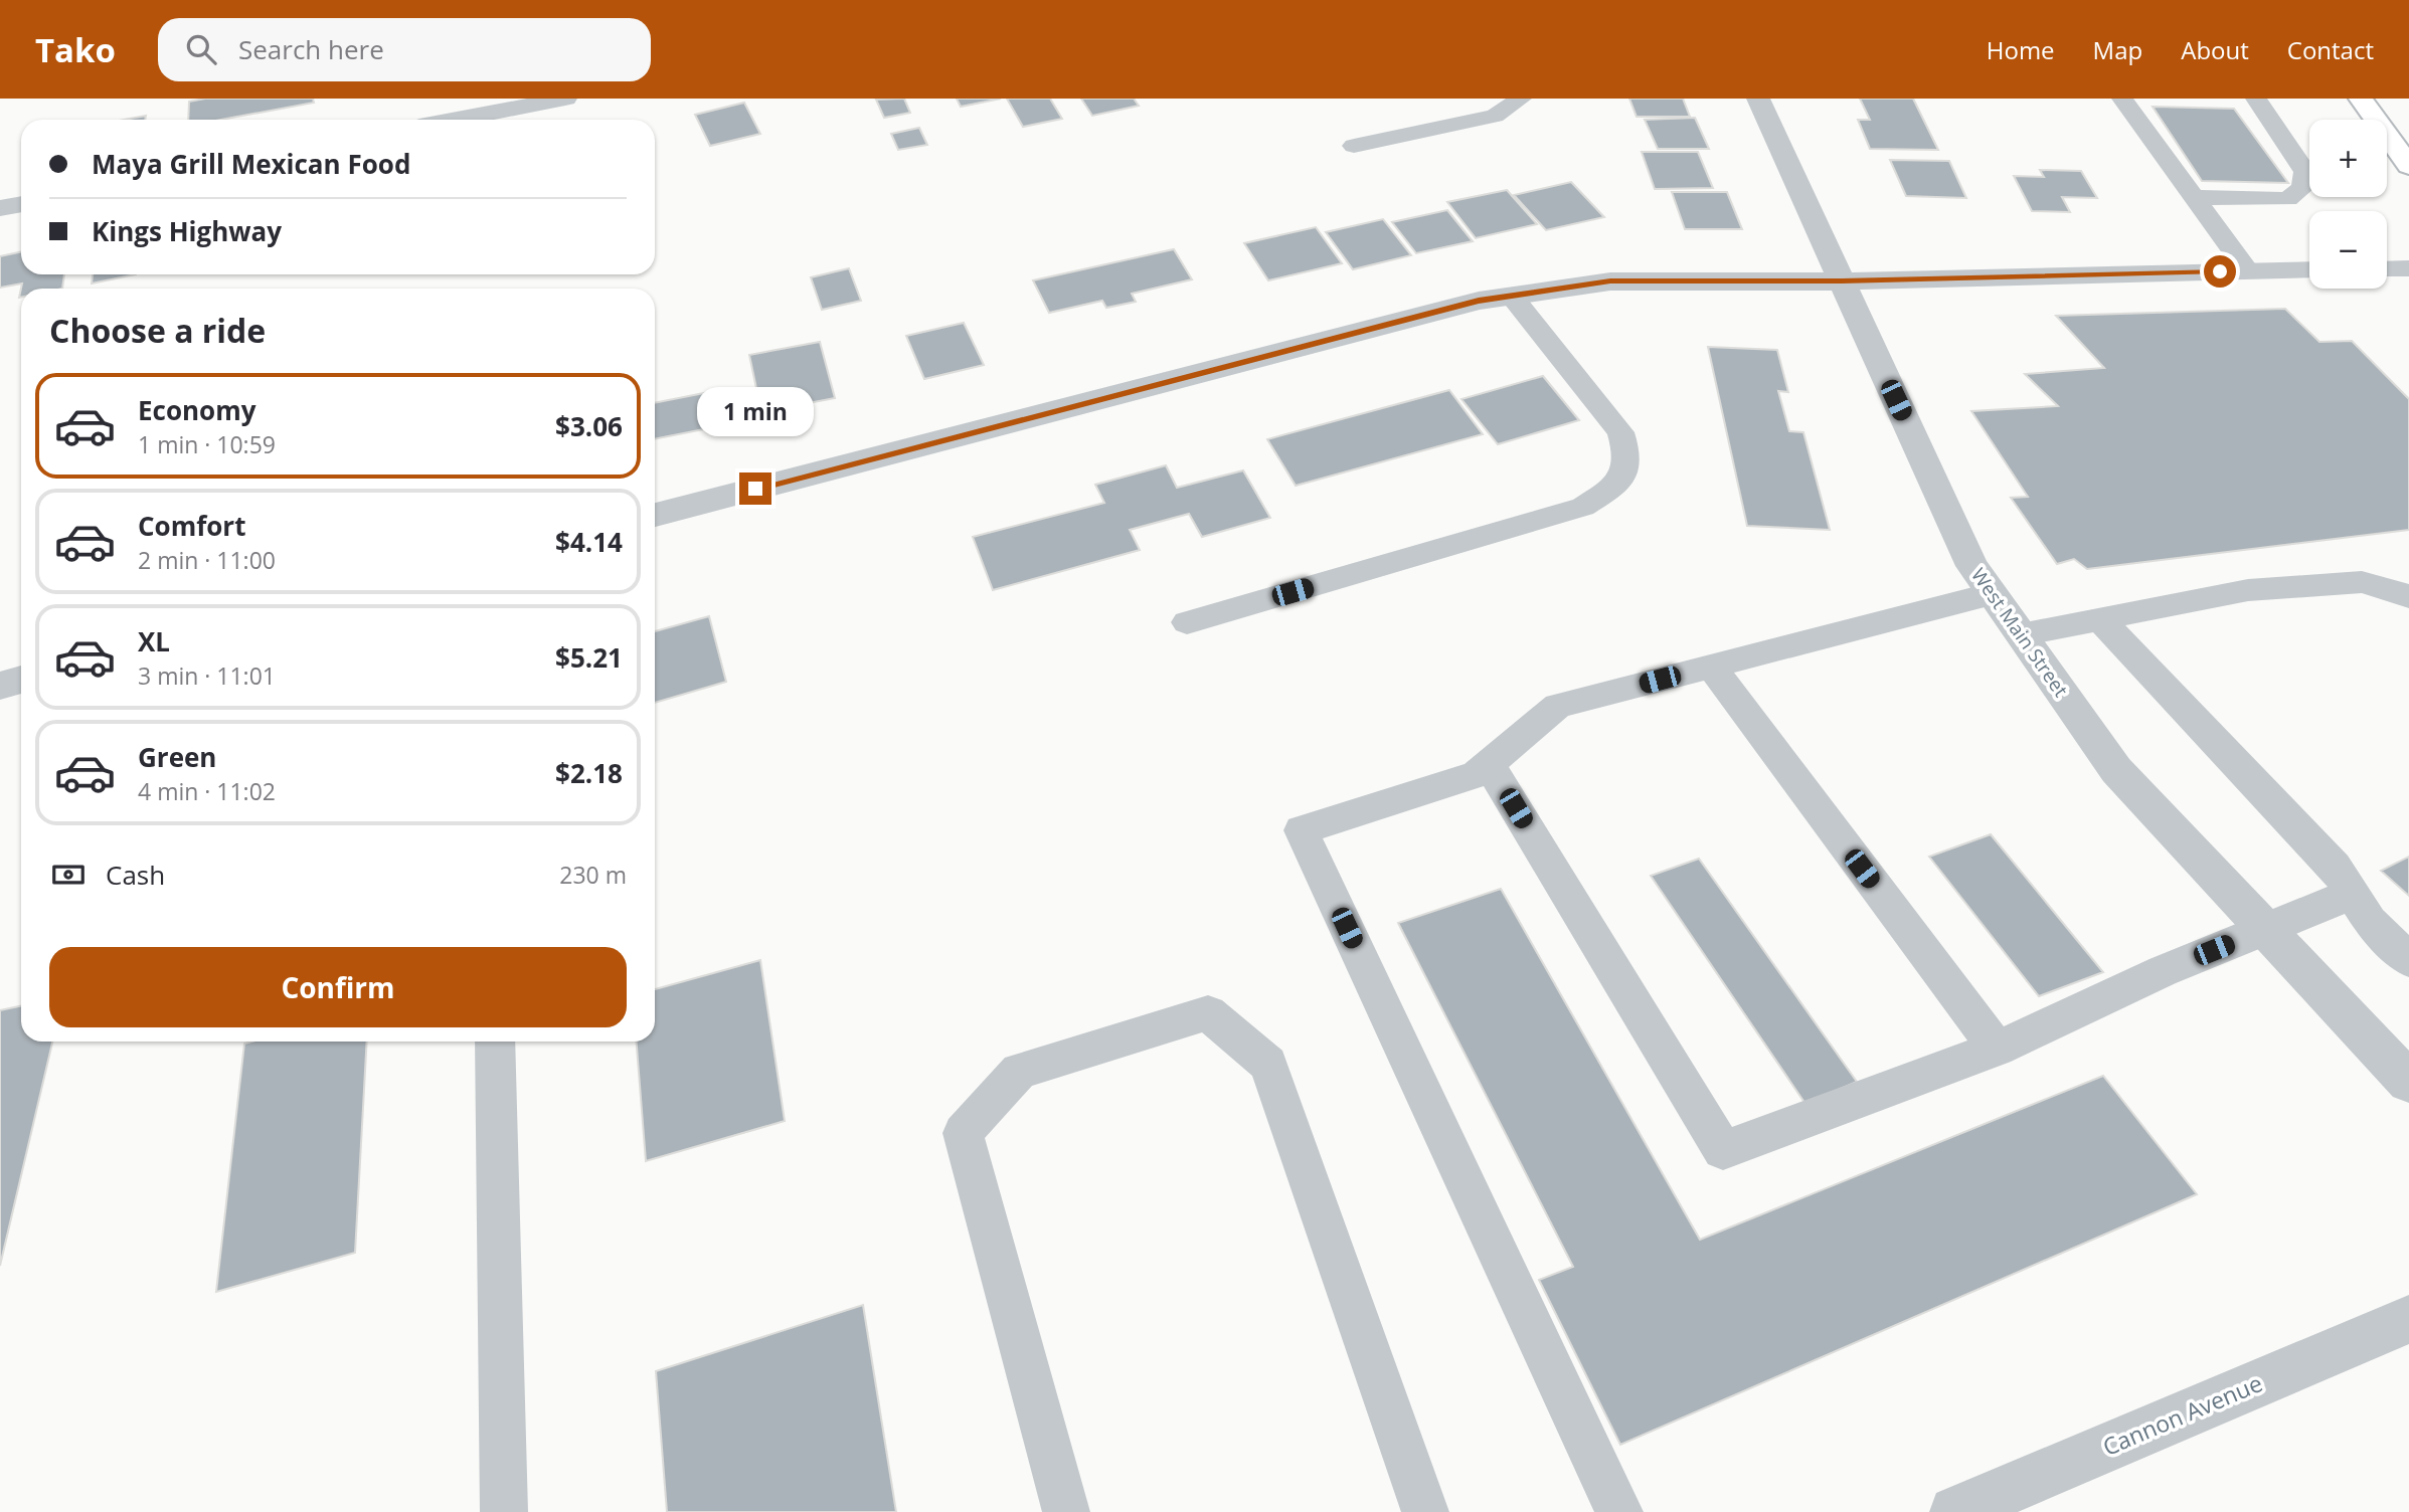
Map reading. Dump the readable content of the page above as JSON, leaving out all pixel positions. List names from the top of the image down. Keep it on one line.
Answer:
{"streets":{"street":["West Main Street","Cannon Avenue"]},"page":{"header":"Tako","search":"Search here","nav":["Home","Map","About","Contact"],"map_buttons":["+","−"],"banner":["Maya Grill Mexican Food","Kings Highway"],"heading":"Choose a ride","list":[{"name":"Economy","note":"1 min · 10:59","value":"$3.06"},{"name":"Comfort","note":"2 min · 11:00","value":"$4.14"},{"name":"XL","note":"3 min · 11:01","value":"$5.21"},{"name":"Green","note":"4 min · 11:02","value":"$2.18"}],"bubble":"1 min","pay":["Cash","230 m"],"buttons":"Confirm"}}
